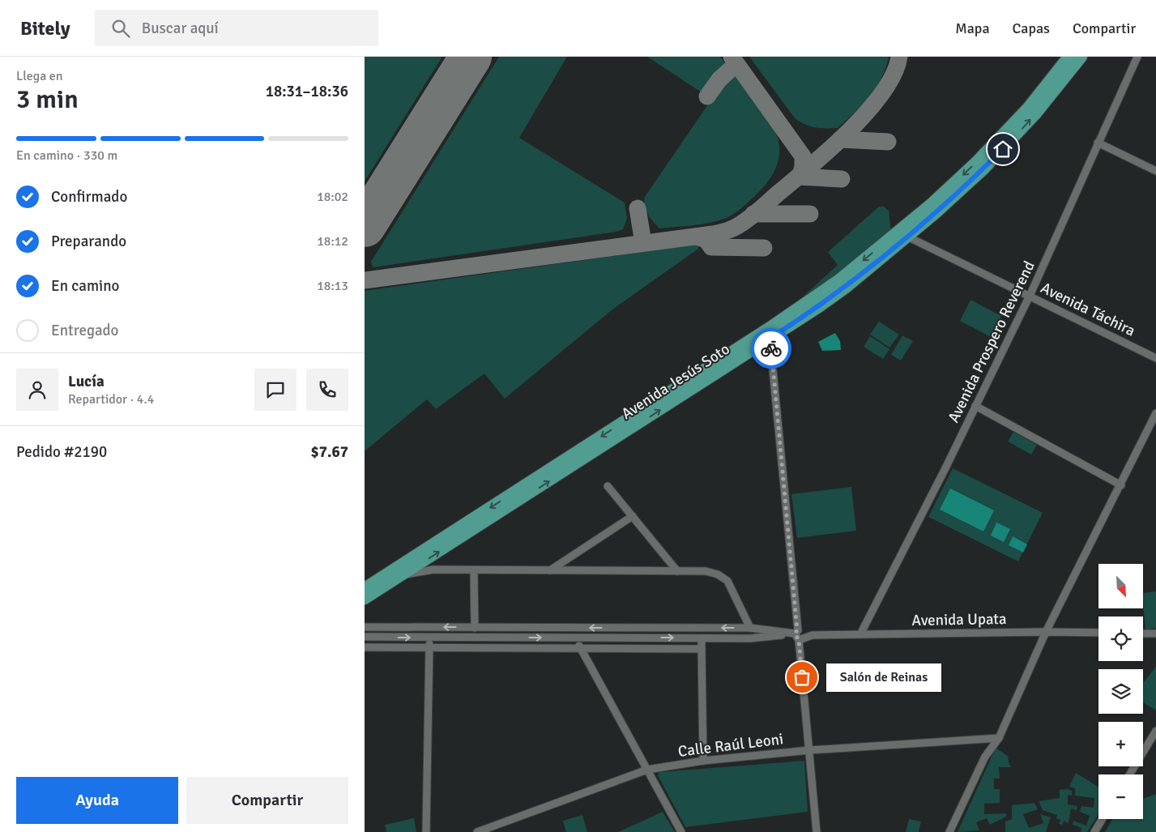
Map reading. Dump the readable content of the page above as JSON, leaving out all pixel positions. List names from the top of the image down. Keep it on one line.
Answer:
{"streets":{"main road":["Avenida Jesús Soto"],"street":["Avenida Táchira","Avenida Prospero Reverend","Avenida Upata","Calle Raúl Leoni"]},"crossings":[["Avenida Táchira","Avenida Prospero Reverend"],["Avenida Táchira","Avenida Jesús Soto"],["Avenida Prospero Reverend","Avenida Upata"]],"places":["Salón de Reinas"],"north":"bottom right","page":{"header":"Bitely","search":"Buscar aquí","nav":["Mapa","Capas","Compartir"],"heading":["3 min","Llega en","18:31–18:36"],"panel":["Lucía","Repartidor · 4.4","Pedido #2190","$7.67"],"bar":"En camino · 330 m","list":[["Confirmado","18:02"],["Preparando","18:12"],["En camino","18:13"],"Entregado"],"map_buttons":["+","−"],"bubble":"Salón de Reinas","buttons":["Ayuda","Compartir"]}}
